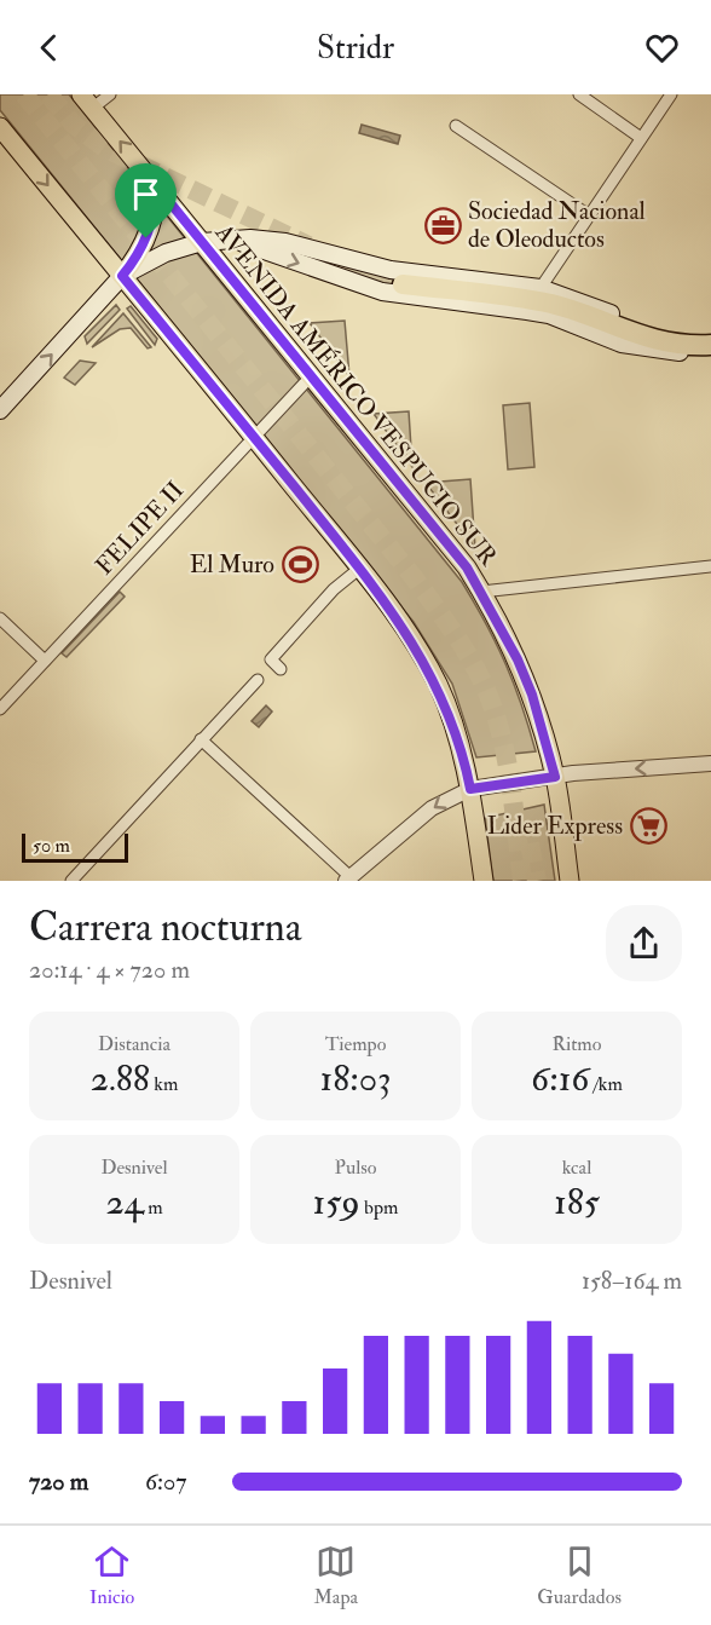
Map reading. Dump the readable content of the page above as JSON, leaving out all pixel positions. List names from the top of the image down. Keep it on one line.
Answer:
{"streets":{"main road":["AVENIDA AMÉRICO VESPUCIO SUR"],"street":["FELIPE II"]},"crossings":[["AVENIDA AMÉRICO VESPUCIO SUR","FELIPE II"]],"places":{"office":["Sociedad Nacional de Oleoductos"],"sports":["El Muro"],"supermarket":["Lider Express"]},"scale_bar":"50 m","page":{"header":"Stridr","scale":"50 m","heading":["Carrera nocturna","20:14 · 4 × 720 m"],"stats":[["Distancia","2.88 km"],["Tiempo","18:03"],["Ritmo","6:16 /km"],["Desnivel","24 m"],["Pulso","159 bpm"],["kcal","185"]],"chart":["Desnivel","158–164 m"],"list":[{"name":"720 m","note":"6:07"}],"tabs":["Inicio","Mapa","Guardados"]}}
